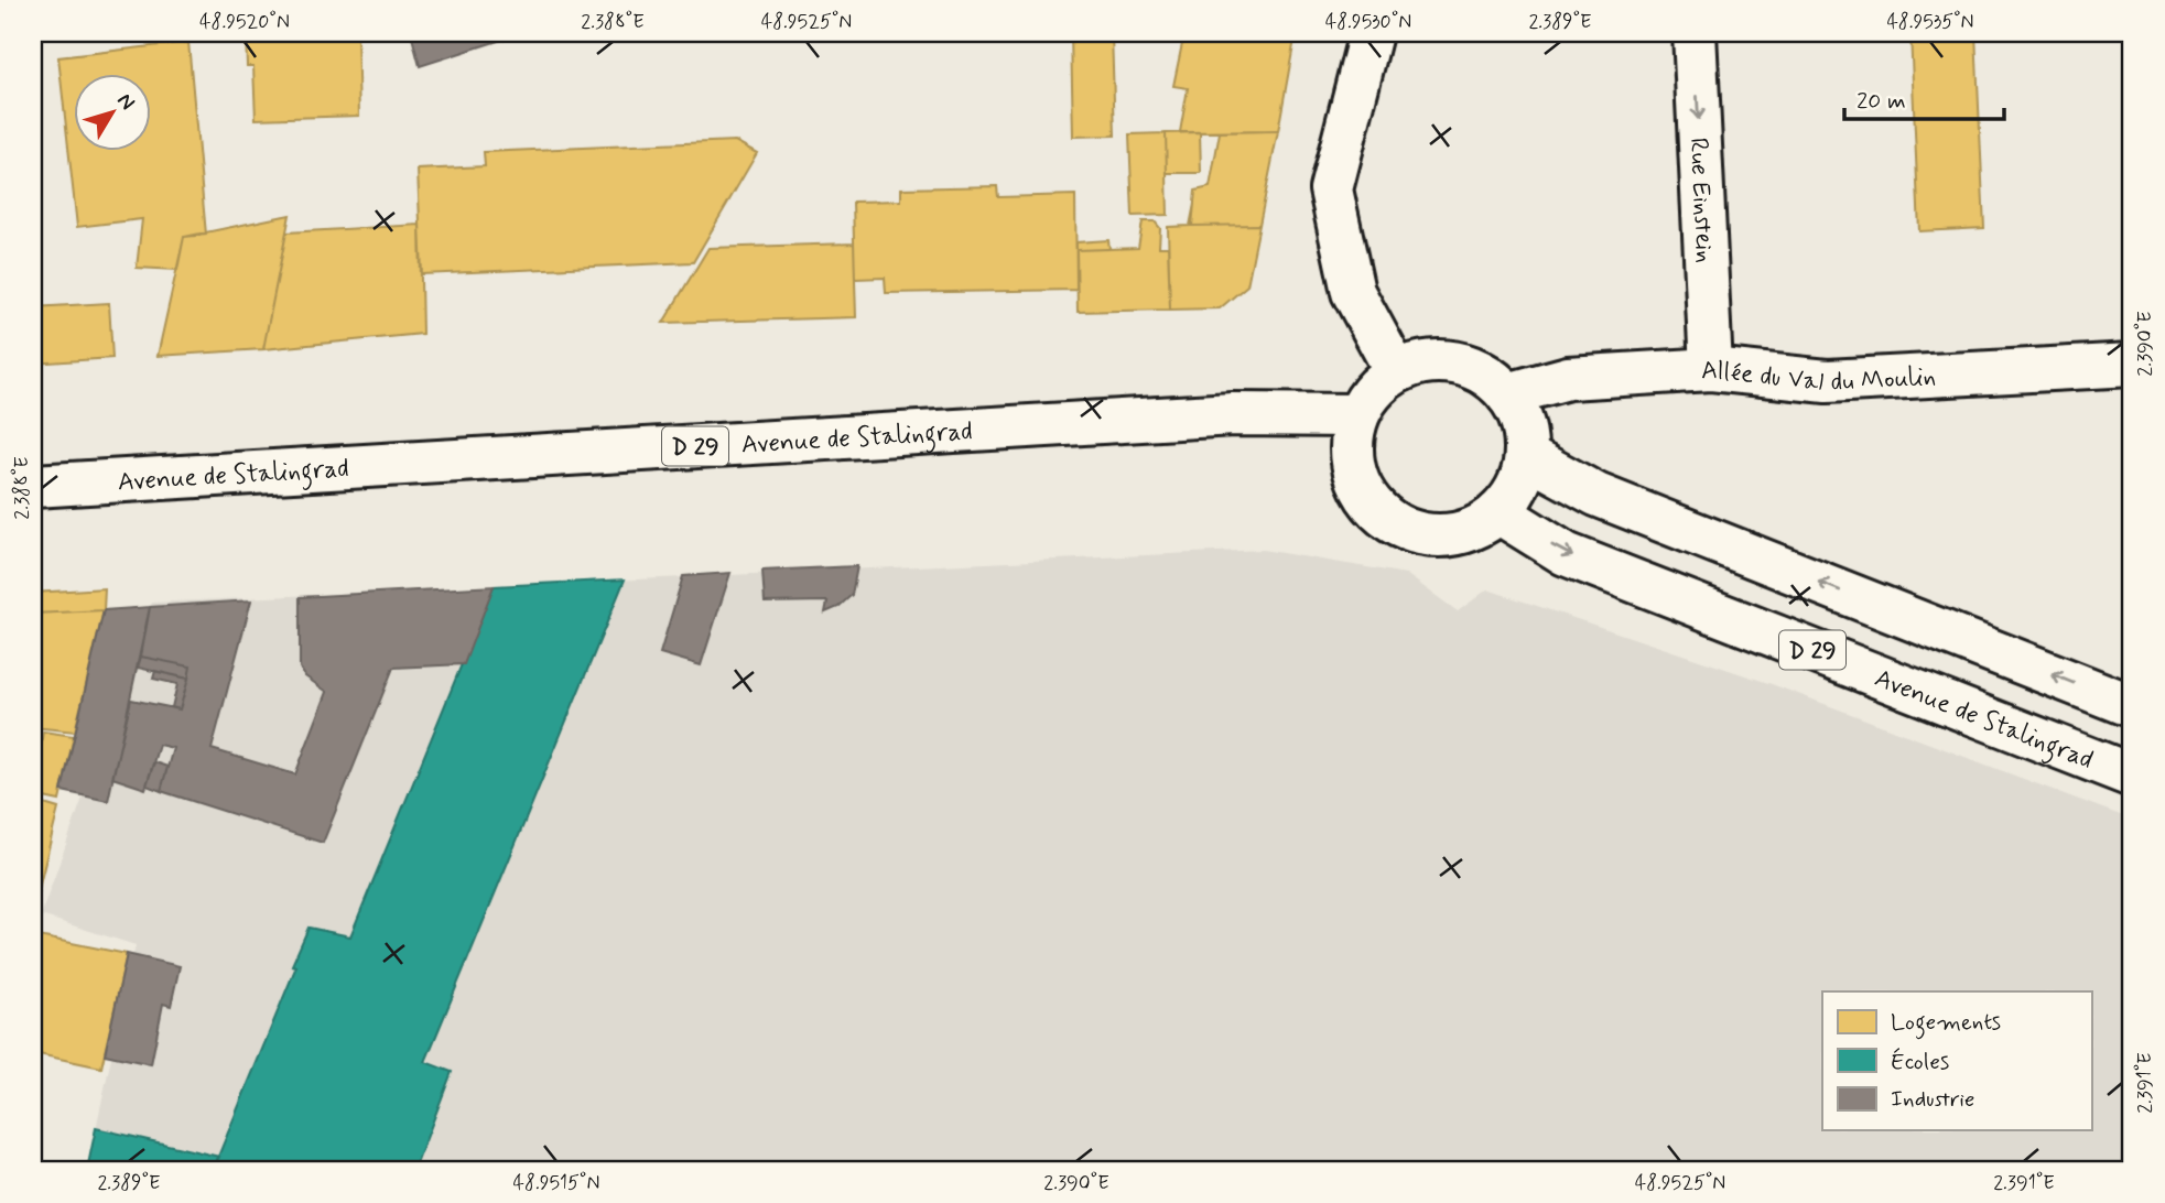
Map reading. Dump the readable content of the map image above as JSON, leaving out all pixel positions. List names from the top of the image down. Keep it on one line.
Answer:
{"streets":{"main road":["Rue Einstein","Allée du Val du Moulin","Avenue de Stalingrad","D 29"]},"crossings":[["Rue Einstein","Allée du Val du Moulin"],["Allée du Val du Moulin","Avenue de Stalingrad"]],"legend":["Logements","Écoles","Industrie"],"scale_bar":"20 m","north":"top right","coordinates":["48.9520°N","2.388°E","48.9525°N","48.9530°N","2.389°E","48.9535°N","2.390°E","2.391°E","48.9515°N"]}
